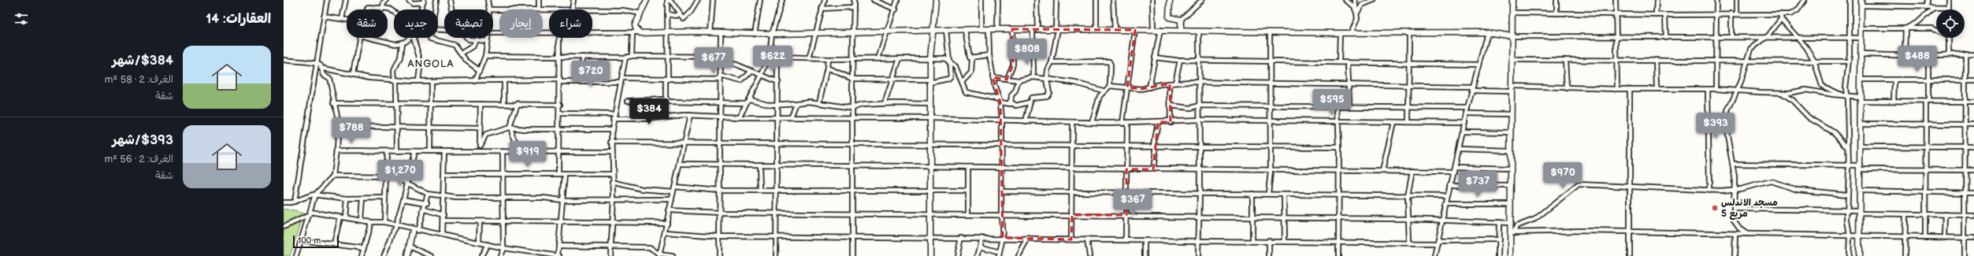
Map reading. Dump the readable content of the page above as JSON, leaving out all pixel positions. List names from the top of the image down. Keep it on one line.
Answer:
{"districts":["ANGOLA"],"places":["مسجد الاندلس مربع 5"],"scale_bar":"100 m","page":{"heading":"العقارات: 14","chip":["شراء","إيجار","تصفية","جديد","شقة"],"list":[{"name":"$384/شهر","note":"الغرف: 2 · 58 m² · شقة"},{"name":"$393/شهر","note":"الغرف: 2 · 56 m² · شقة"}],"price":["$808","$622","$488","$677","$720","$595","$384","$393","$788","$919","$1,270","$970","$737","$367"],"scale":"100 m"}}
